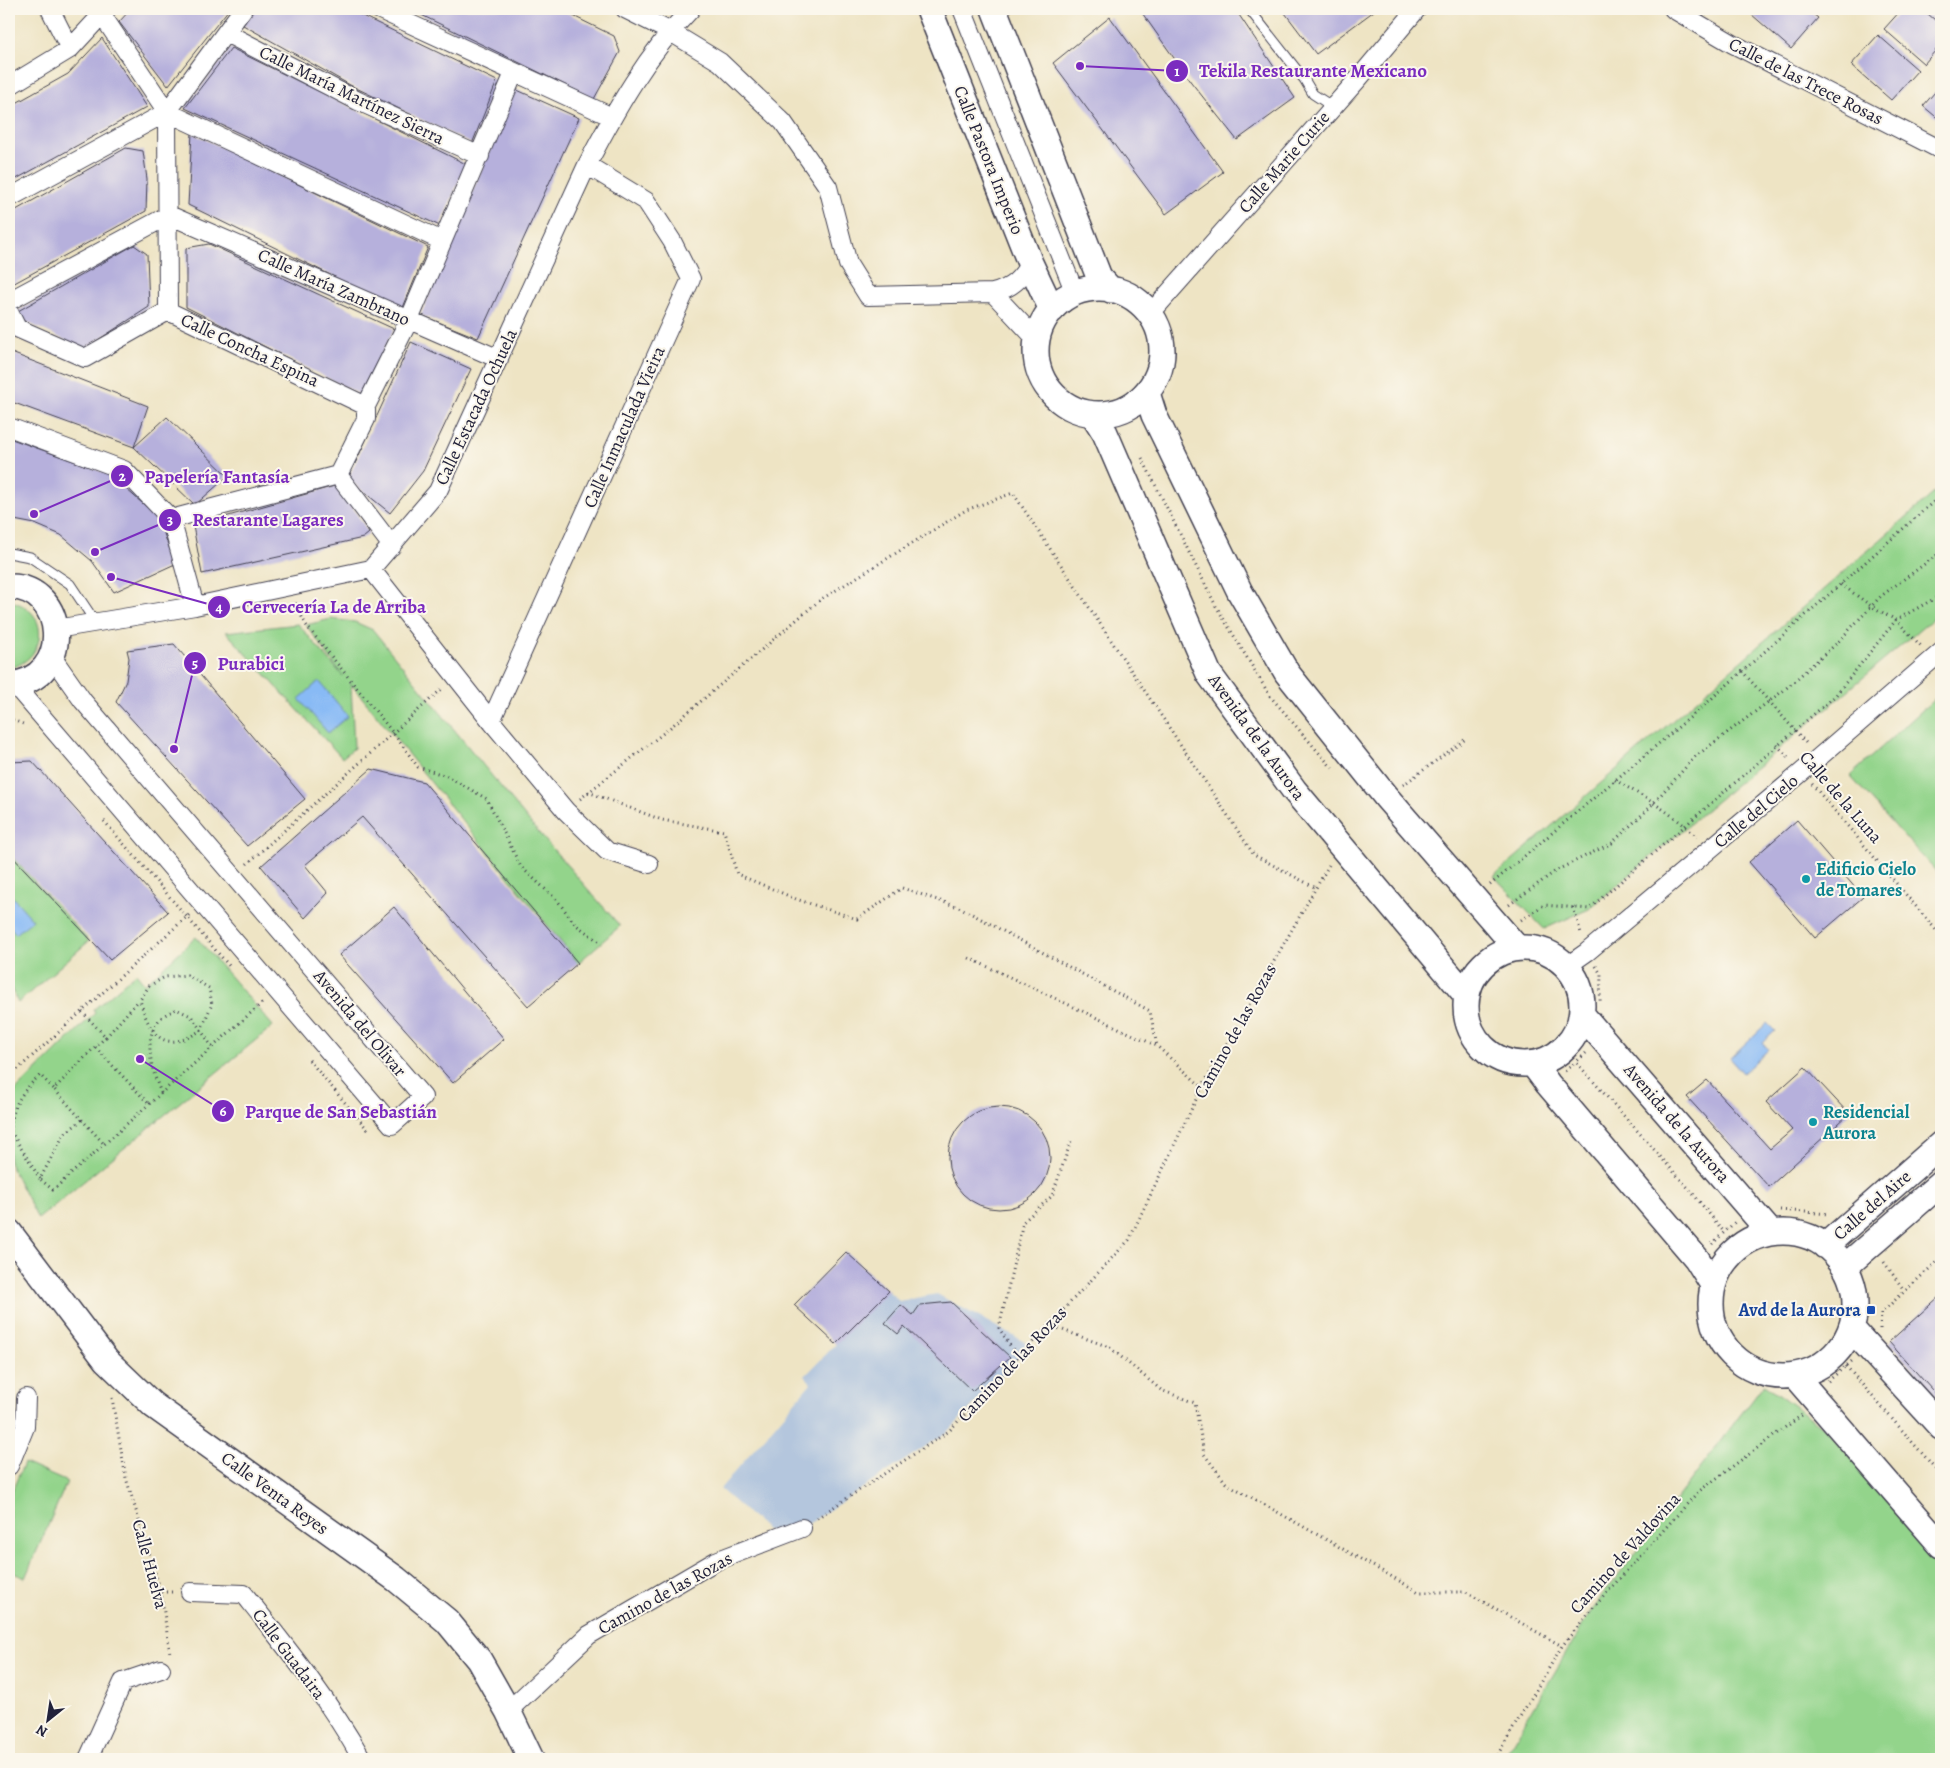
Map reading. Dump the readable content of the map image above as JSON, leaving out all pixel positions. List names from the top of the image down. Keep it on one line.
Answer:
{"streets":{"street":["Calle de las Trece Rosas","Calle María Martínez Sierra","Calle Pastora Imperio","Calle Marie Curie","Calle María Zambrano","Calle Concha Espina","Calle Estacada Ochuela","Calle Inmaculada Vieira","Avenida de la Aurora","Calle del Cielo","Avenida del Olivar","Camino de las Rozas","Calle del Aire","Calle Venta Reyes","Calle Guadaira"],"path":["Calle de la Luna","Camino de Valdovina","Calle Huelva"]},"crossings":[["Calle Pastora Imperio","Calle Marie Curie"],["Calle Pastora Imperio","Avenida de la Aurora"],["Calle Marie Curie","Avenida de la Aurora"],["Calle María Zambrano","Calle Estacada Ochuela"],["Calle Estacada Ochuela","Calle Inmaculada Vieira"],["Avenida de la Aurora","Calle del Cielo"],["Avenida de la Aurora","Camino de las Rozas"],["Avenida de la Aurora","Calle del Aire"],["Calle de la Luna","Calle del Cielo"],["Camino de las Rozas","Calle Venta Reyes"]],"places":{"other":["Tekila Restaurante Mexicano","Papelería Fantasía","Restarante Lagares","Cervecería La de Arriba","Purabici","Edificio Cielo de Tomares","Parque de San Sebastián","Residencial Aurora"],"transit":["Avd de la Aurora"]},"north":"bottom left"}
